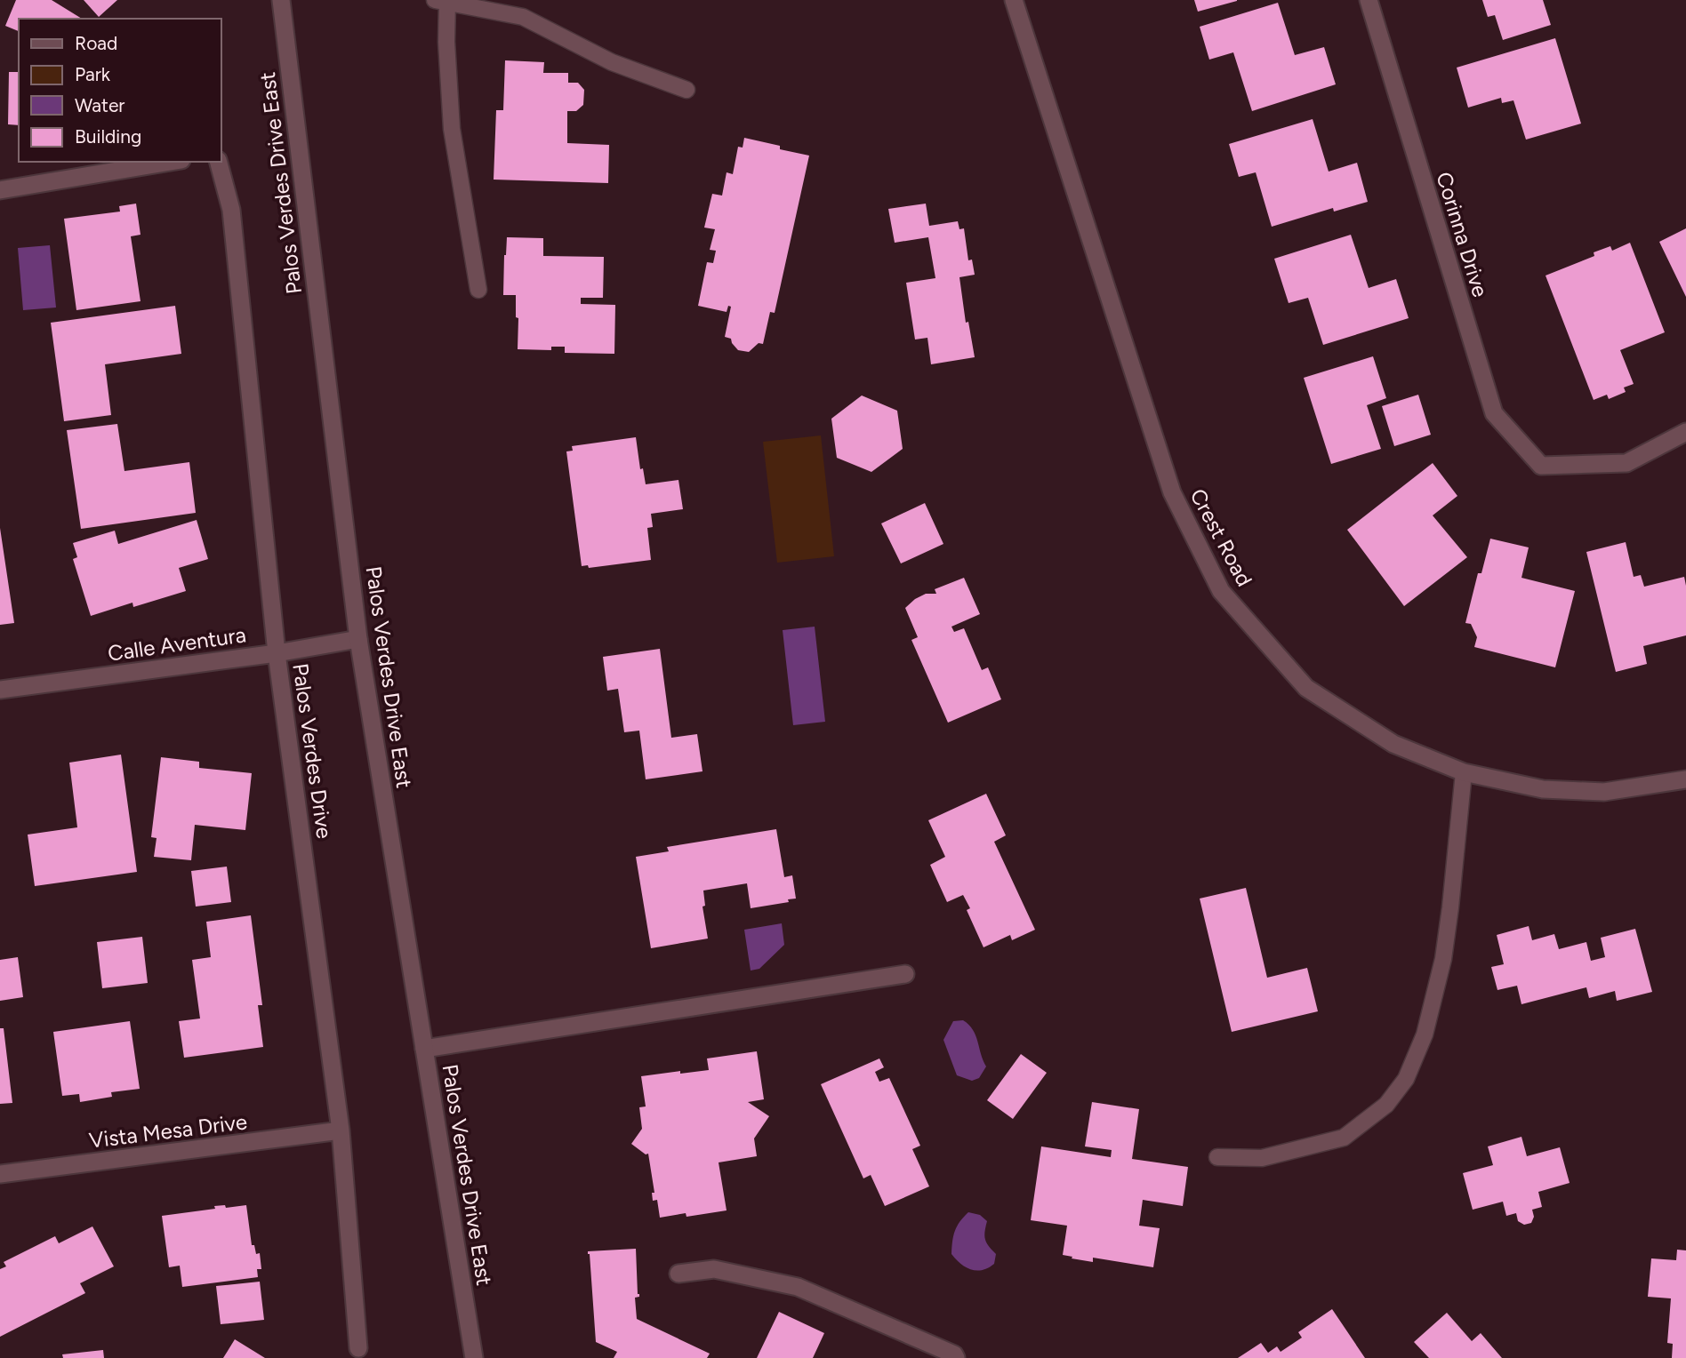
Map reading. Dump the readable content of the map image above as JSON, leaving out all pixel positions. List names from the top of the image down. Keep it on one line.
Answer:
{"streets":{"street":["Palos Verdes Drive East","Corinna Drive","Crest Road","Calle Aventura","Palos Verdes Drive","Vista Mesa Drive"]},"crossings":[["Palos Verdes Drive East","Calle Aventura"],["Calle Aventura","Palos Verdes Drive"],["Palos Verdes Drive","Vista Mesa Drive"]],"legend":["Road","Park","Water","Building"]}
